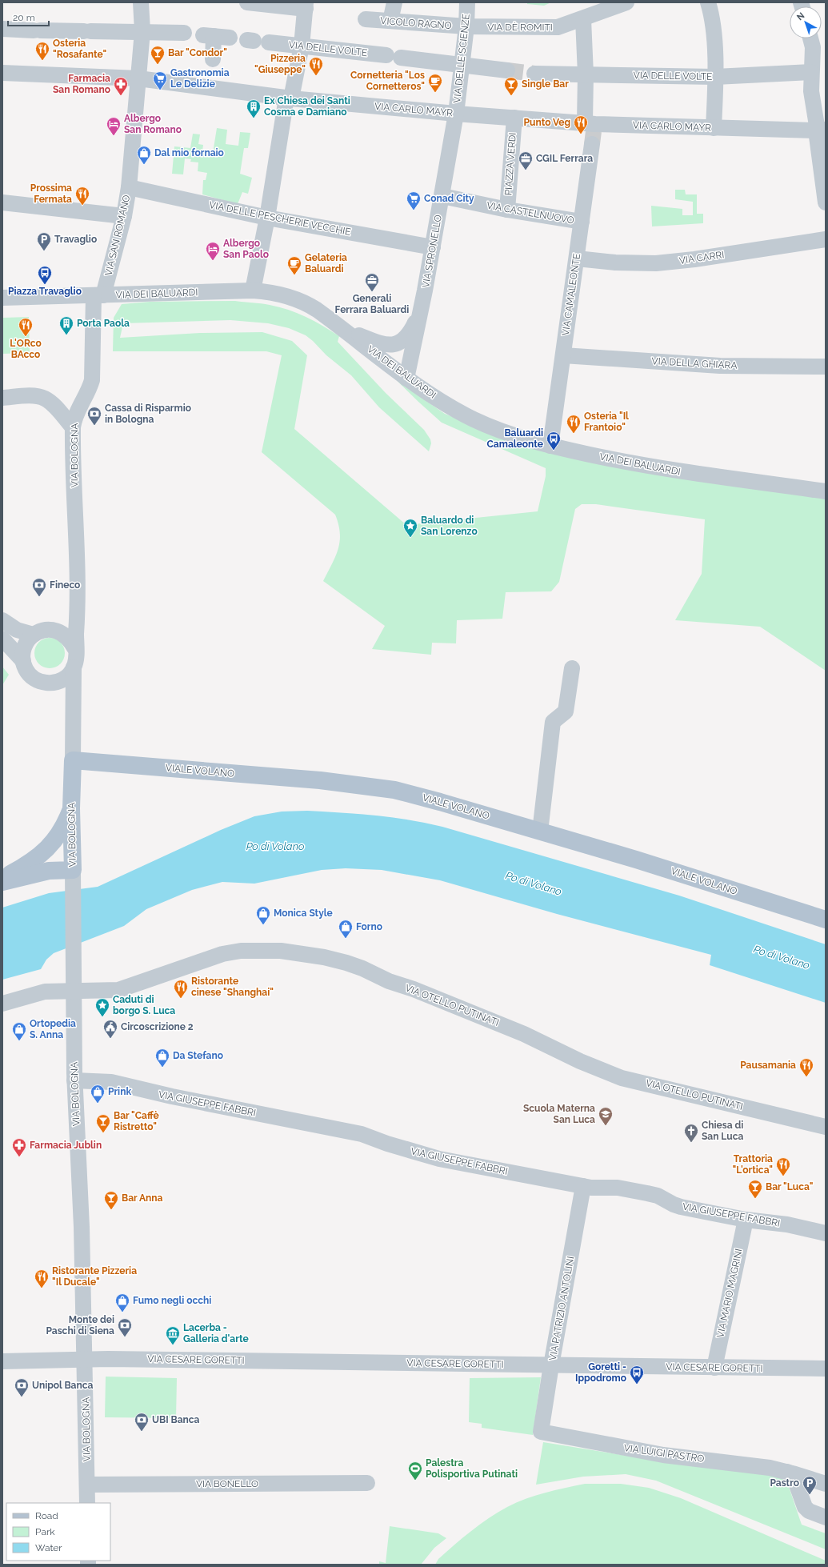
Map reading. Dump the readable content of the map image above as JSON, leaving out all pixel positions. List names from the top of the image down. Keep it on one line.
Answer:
{"streets":{"main road":["VIA BOLOGNA","VIALE VOLANO"],"street":["VICOLO RAGNO","VIA DÈ ROMITI","VIA DELLE VOLTE","VIA DELLE SCIENZE","VIA CARLO MAYR","PIAZZA VERDI","VIA CASTELNUOVO","VIA DELLE PESCHERIE VECCHIE","VIA SAN ROMANO","VIA SPRONELLO","VIA CARRI","VIA DEI BALUARDI","VIA CAMALEONTE","VIA DELLA GHIARA","VIA OTELLO PUTINATI","VIA GIUSEPPE FABBRI","VIA MARIO MAGRINI","VIA PATRIZIO ANTOLINI","VIA CESARE GORETTI","VIA LUIGI PASTRO","VIA BONELLO"]},"crossings":[["VICOLO RAGNO","VIA DÈ ROMITI"],["VICOLO RAGNO","VIA DELLE SCIENZE"],["VIA DÈ ROMITI","VIA DELLE SCIENZE"],["VIA DÈ ROMITI","VIA CAMALEONTE"],["VIA DELLE VOLTE","VIA DELLE SCIENZE"],["VIA DELLE VOLTE","VIA CAMALEONTE"],["VIA DELLE SCIENZE","VIA CARLO MAYR"],["VIA DELLE SCIENZE","VIA SPRONELLO"],["VIA CARLO MAYR","PIAZZA VERDI"],["VIA CARLO MAYR","VIA SAN ROMANO"],["VIA CARLO MAYR","VIA SPRONELLO"],["VIA CARLO MAYR","VIA CAMALEONTE"],["PIAZZA VERDI","VIA CASTELNUOVO"],["VIA CASTELNUOVO","VIA SPRONELLO"],["VIA CASTELNUOVO","VIA CAMALEONTE"],["VIA DELLE PESCHERIE VECCHIE","VIA SAN ROMANO"],["VIA DELLE PESCHERIE VECCHIE","VIA SPRONELLO"],["VIA SAN ROMANO","VIA DEI BALUARDI"],["VIA SAN ROMANO","VIA BOLOGNA"],["VIA SPRONELLO","VIA DEI BALUARDI"],["VIA CARRI","VIA CAMALEONTE"],["VIA DEI BALUARDI","VIA CAMALEONTE"],["VIA DEI BALUARDI","VIA BOLOGNA"],["VIA CAMALEONTE","VIA DELLA GHIARA"],["VIA BOLOGNA","VIALE VOLANO"],["VIA BOLOGNA","VIA OTELLO PUTINATI"],["VIA BOLOGNA","VIA GIUSEPPE FABBRI"],["VIA BOLOGNA","VIA CESARE GORETTI"],["VIA BOLOGNA","VIA BONELLO"],["VIA GIUSEPPE FABBRI","VIA MARIO MAGRINI"],["VIA GIUSEPPE FABBRI","VIA PATRIZIO ANTOLINI"],["VIA MARIO MAGRINI","VIA CESARE GORETTI"],["VIA PATRIZIO ANTOLINI","VIA CESARE GORETTI"],["VIA PATRIZIO ANTOLINI","VIA LUIGI PASTRO"]],"water":["Po di Volano"],"places":{"restaurant":["Osteria \"Rosafante\"","Pizzeria \"Giuseppe\"","Punto Veg","Prossima Fermata","L'ORco BAcco","Osteria \"Il Frantoio\"","Ristorante cinese \"Shanghai\"","Pausamania","Trattoria \"L'ortica\"","Ristorante Pizzeria \"Il Ducale\""],"bar":["Bar \"Condor\"","Single Bar","Bar \"Caffè Ristretto\"","Bar \"Luca\"","Bar Anna"],"supermarket":["Gastronomia Le Delizie","Conad City"],"cafe":["Cornetteria \"Los Cornetteros\"","Gelateria Baluardi"],"pharmacy":["Farmacia San Romano","Farmacia Jublin"],"building":["Ex Chiesa dei Santi Cosma e Damiano","Porta Paola"],"hotel":["Albergo San Romano","Albergo San Paolo"],"shop":["Dal mio fornaio","Monica Style","Forno","Ortopedia S. Anna","Da Stefano","Prink","Fumo negli occhi"],"office":["CGIL Ferrara","Generali Ferrara Baluardi"],"parking":["Travaglio","Pastro"],"bus stop":["Piazza Travaglio","Baluardi Camaleonte","Goretti - Ippodromo"],"bank":["Cassa di Risparmio in Bologna","Fineco","Monte dei Paschi di Siena","Unipol Banca","UBI Banca"],"place":["Baluardo di San Lorenzo","Caduti di borgo S. Luca"],"public building":["Circoscrizione 2"],"school or university":["Scuola Materna San Luca"],"church":["Chiesa di San Luca"],"museum":["Lacerba - Galleria d'arte"],"sports":["Palestra Polisportiva Putinati"]},"legend":["Road","Park","Water"],"scale_bar":"20 m","north":"top left"}
